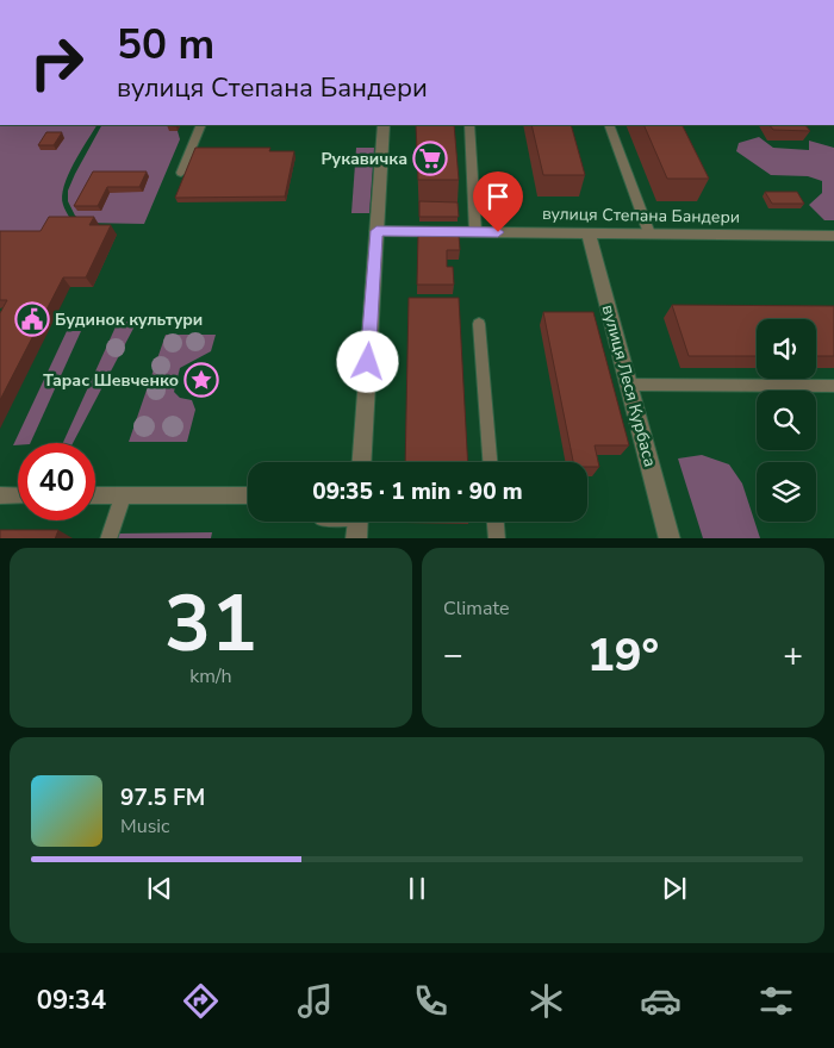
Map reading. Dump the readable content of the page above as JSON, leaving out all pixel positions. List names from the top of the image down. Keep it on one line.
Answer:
{"streets":{"street":["вулиця Степана Бандери","вулиця Леся Курбаса"]},"crossings":[["вулиця Степана Бандери","вулиця Леся Курбаса"]],"places":{"supermarket":["Рукавичка"],"public building":["Будинок культури"],"place":["Тарас Шевченко"]},"page":{"turn":["50 m","вулиця Степана Бандери"],"limit":"40","trip":"09:35 · 1 min · 90 m","tile":[["31","km/h"],"Climate"],"heat":["−","19°","+"],"song":["97.5 FM","Music"],"tabs":"09:34"}}
